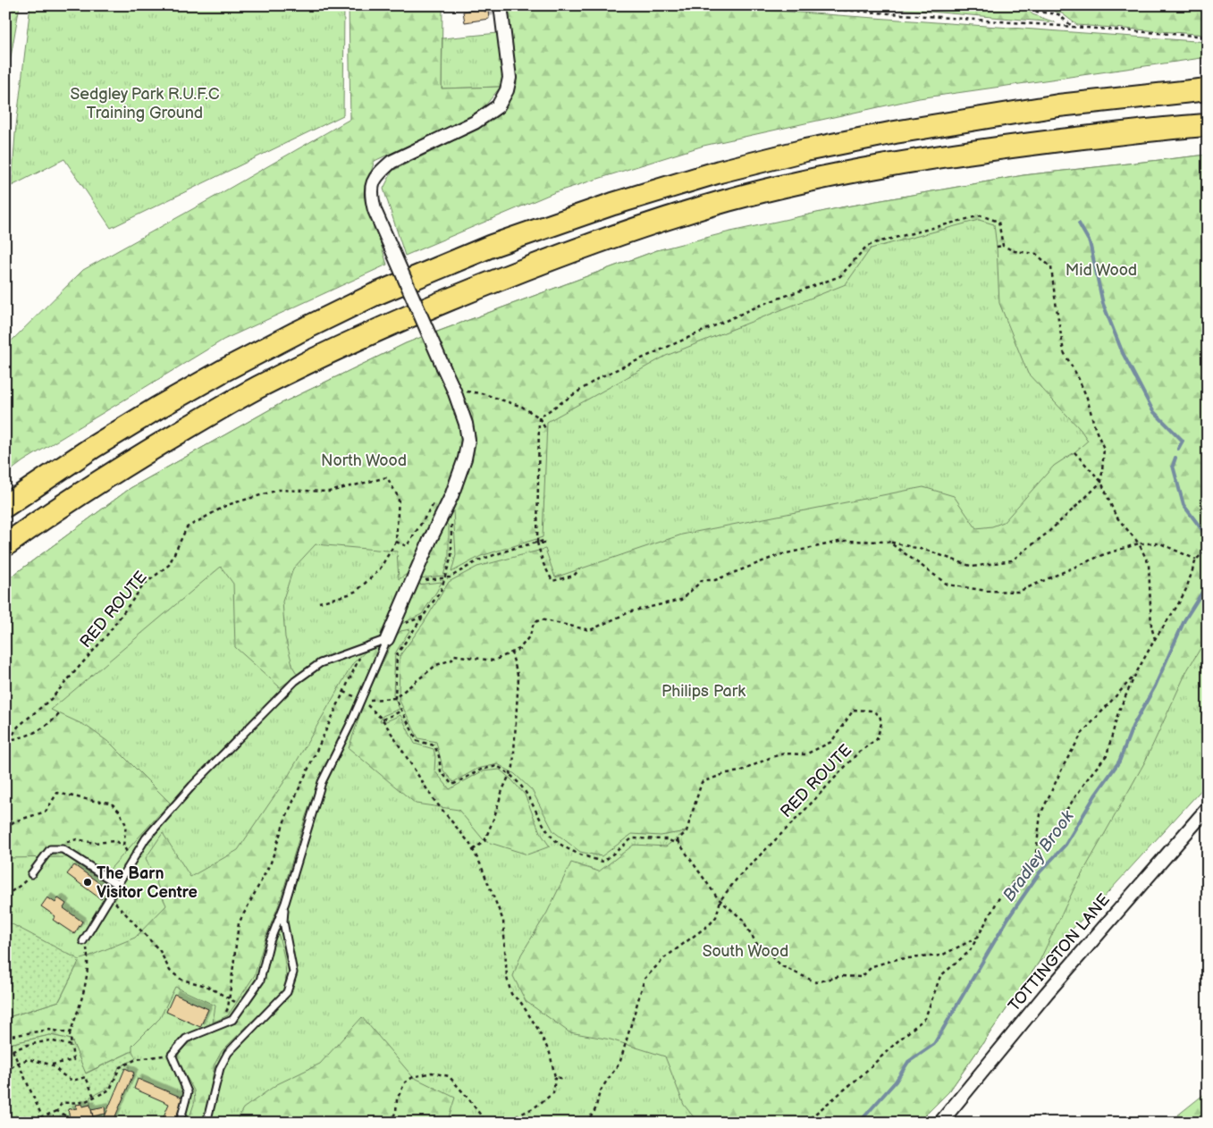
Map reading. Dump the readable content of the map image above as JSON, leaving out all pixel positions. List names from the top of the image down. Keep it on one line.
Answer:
{"streets":{"street":["TOTTINGTON LANE"],"path":["RED ROUTE"]},"water":["Bradley Brook"],"parks":["Sedgley Park R.U.F.C Training Ground","Mid Wood","North Wood","Philips Park","South Wood"],"places":["The Barn Visitor Centre"]}
